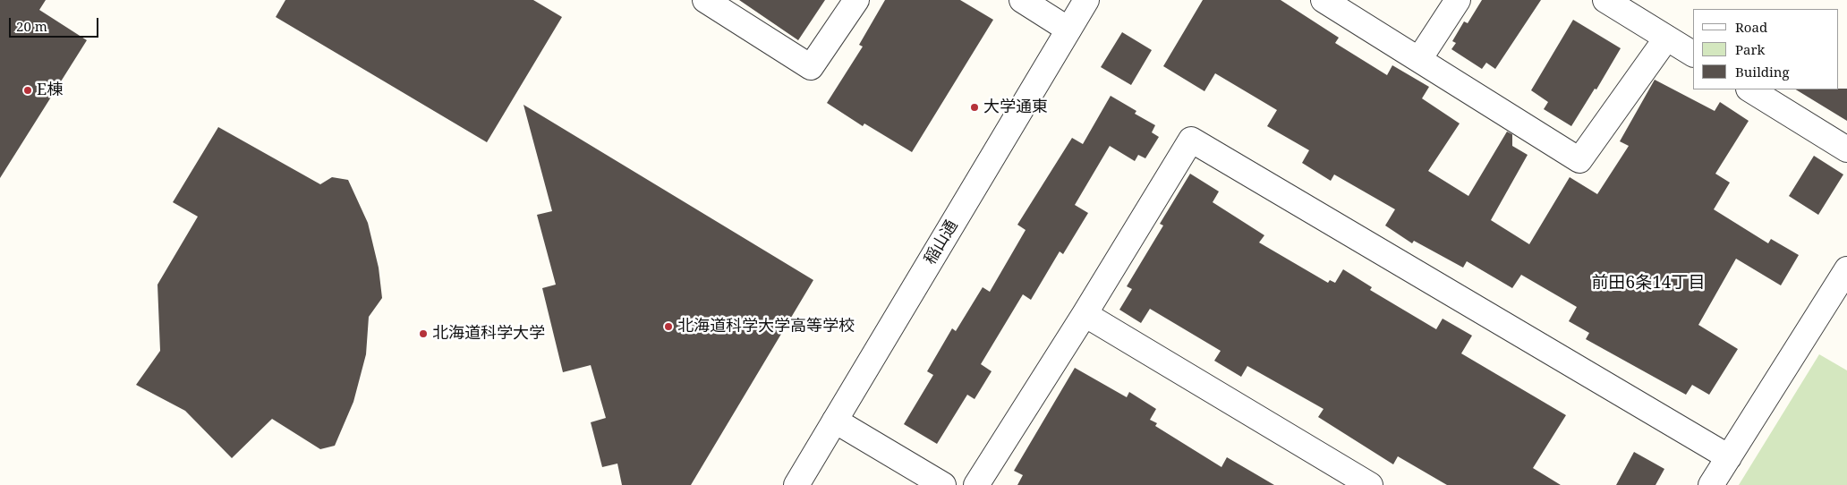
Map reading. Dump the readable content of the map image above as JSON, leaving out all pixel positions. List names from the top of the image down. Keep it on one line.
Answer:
{"streets":{"street":["稲山通"]},"districts":["前田6条14丁目"],"places":["E棟","大学通東","北海道科学大学高等学校","北海道科学大学"],"legend":["Road","Park","Building"],"scale_bar":"20 m"}
